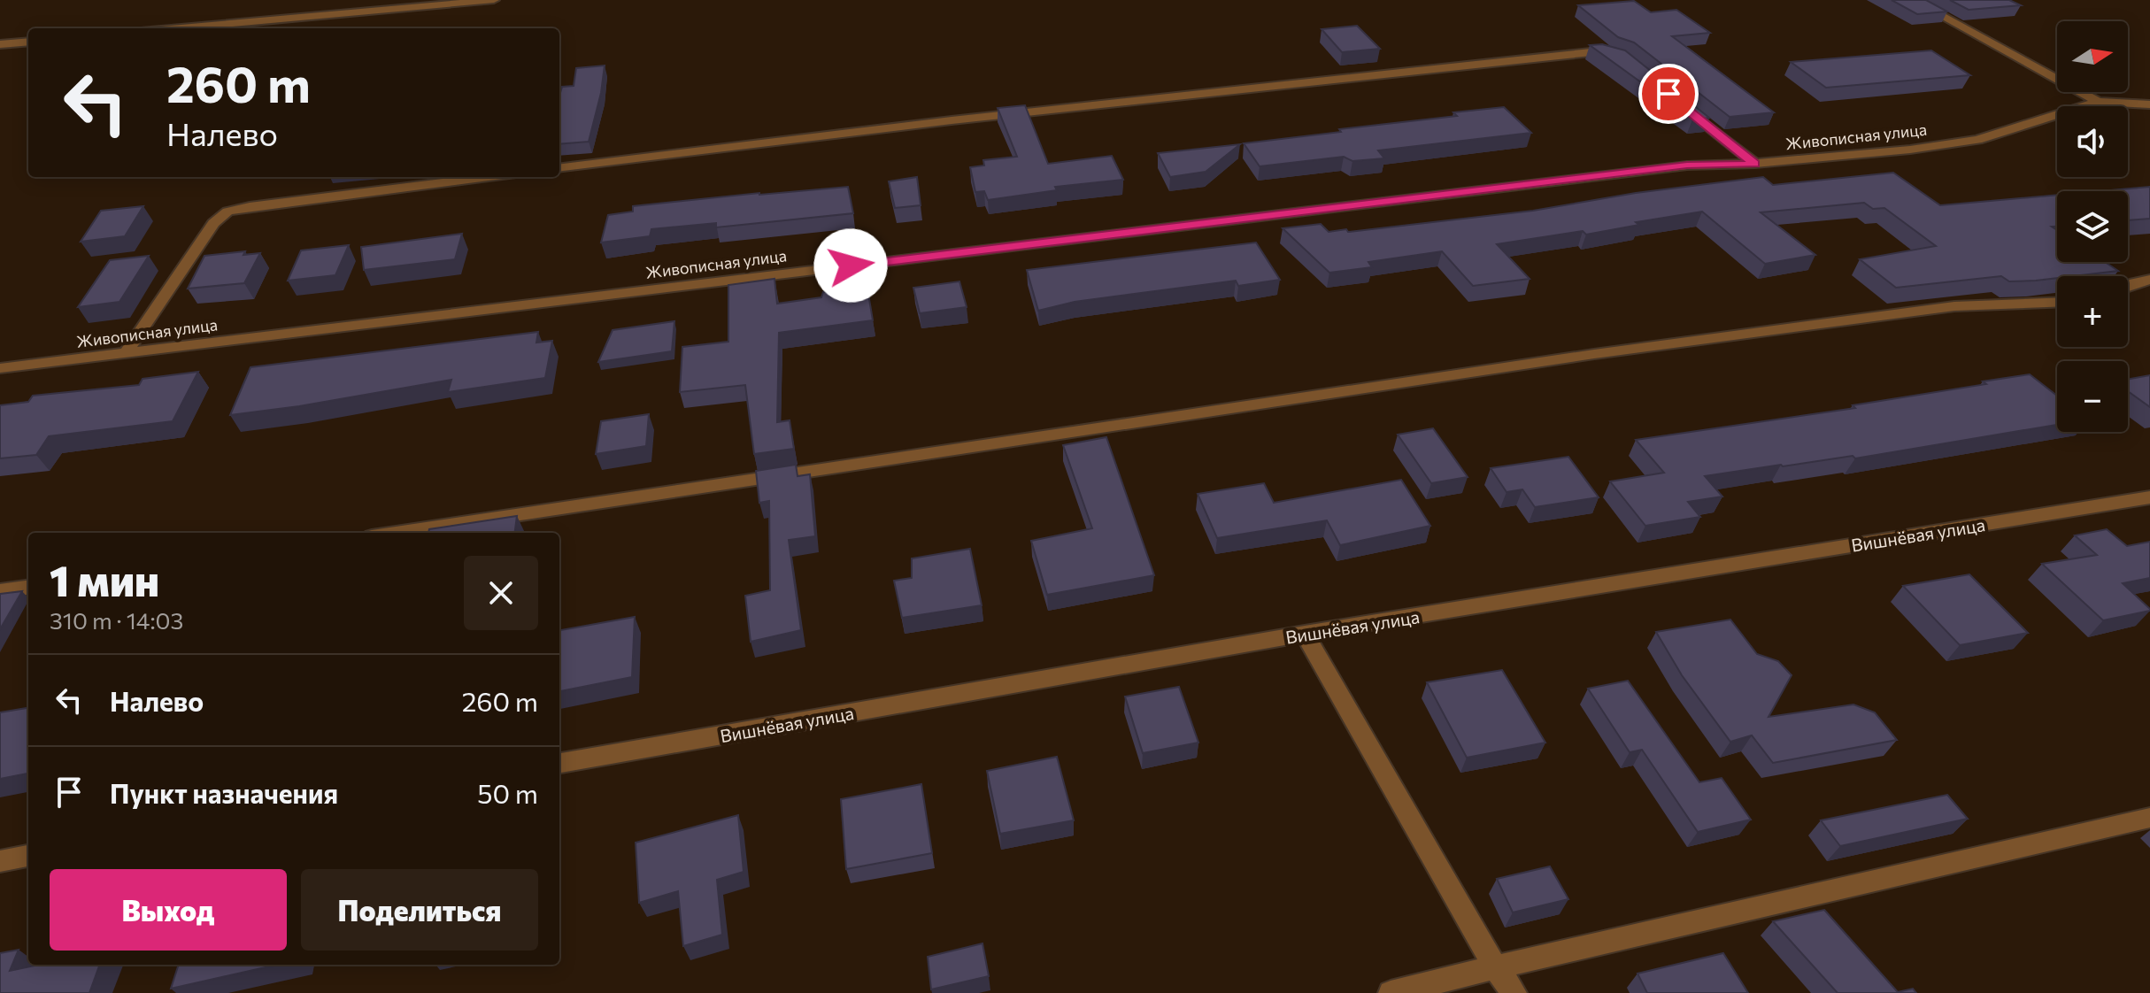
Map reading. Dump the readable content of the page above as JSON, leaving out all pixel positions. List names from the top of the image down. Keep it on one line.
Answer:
{"streets":{"street":["Живописная улица","Вишнёвая улица"]},"north":"right","page":{"map_buttons":["+","−"],"turn":["260 m","Налево"],"heading":["1 мин","310 m · 14:03"],"list":[{"name":"Налево","value":"260 m"},{"name":"Пункт назначения","value":"50 m"}],"buttons":["Выход","Поделиться"]}}
